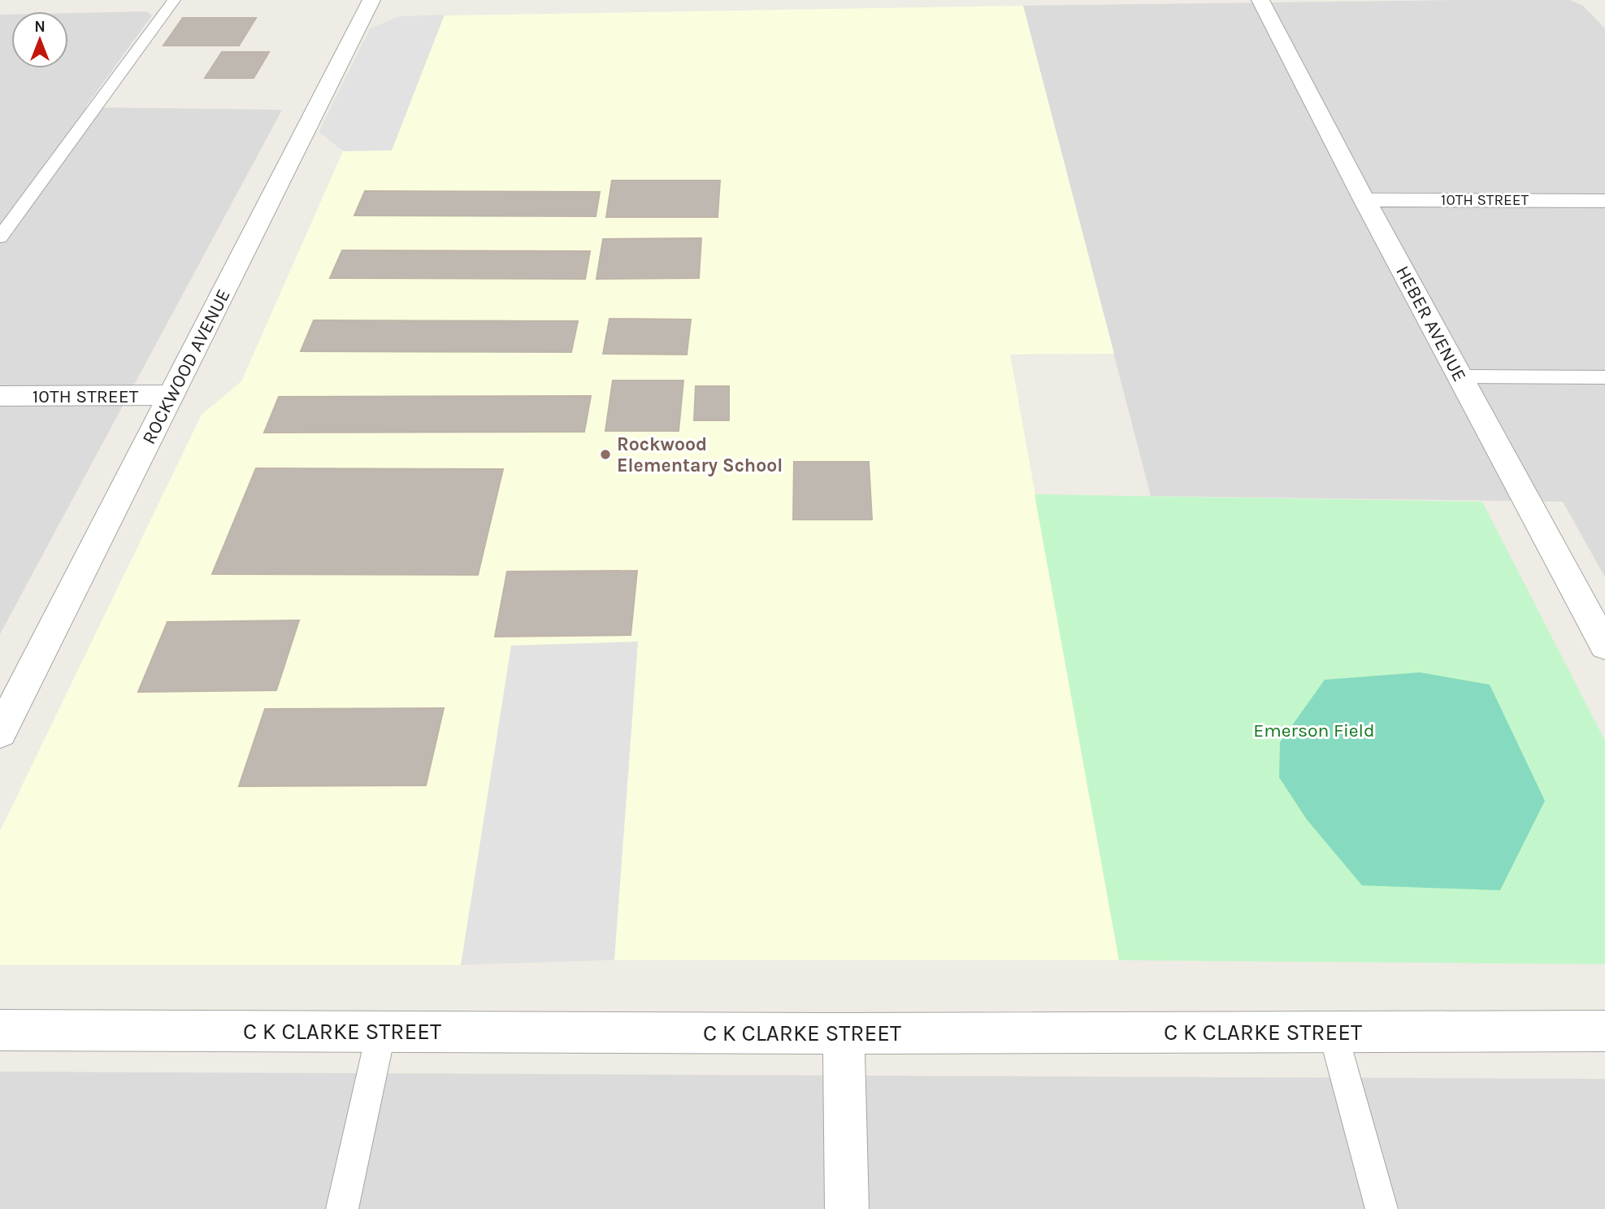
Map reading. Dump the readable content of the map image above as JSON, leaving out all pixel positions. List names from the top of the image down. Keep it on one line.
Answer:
{"streets":{"street":["10TH STREET","HEBER AVENUE","ROCKWOOD AVENUE","C K CLARKE STREET"]},"crossings":[["10TH STREET","HEBER AVENUE"],["10TH STREET","ROCKWOOD AVENUE"]],"parks":["Emerson Field"],"places":["Rockwood Elementary School"],"north":"top"}
